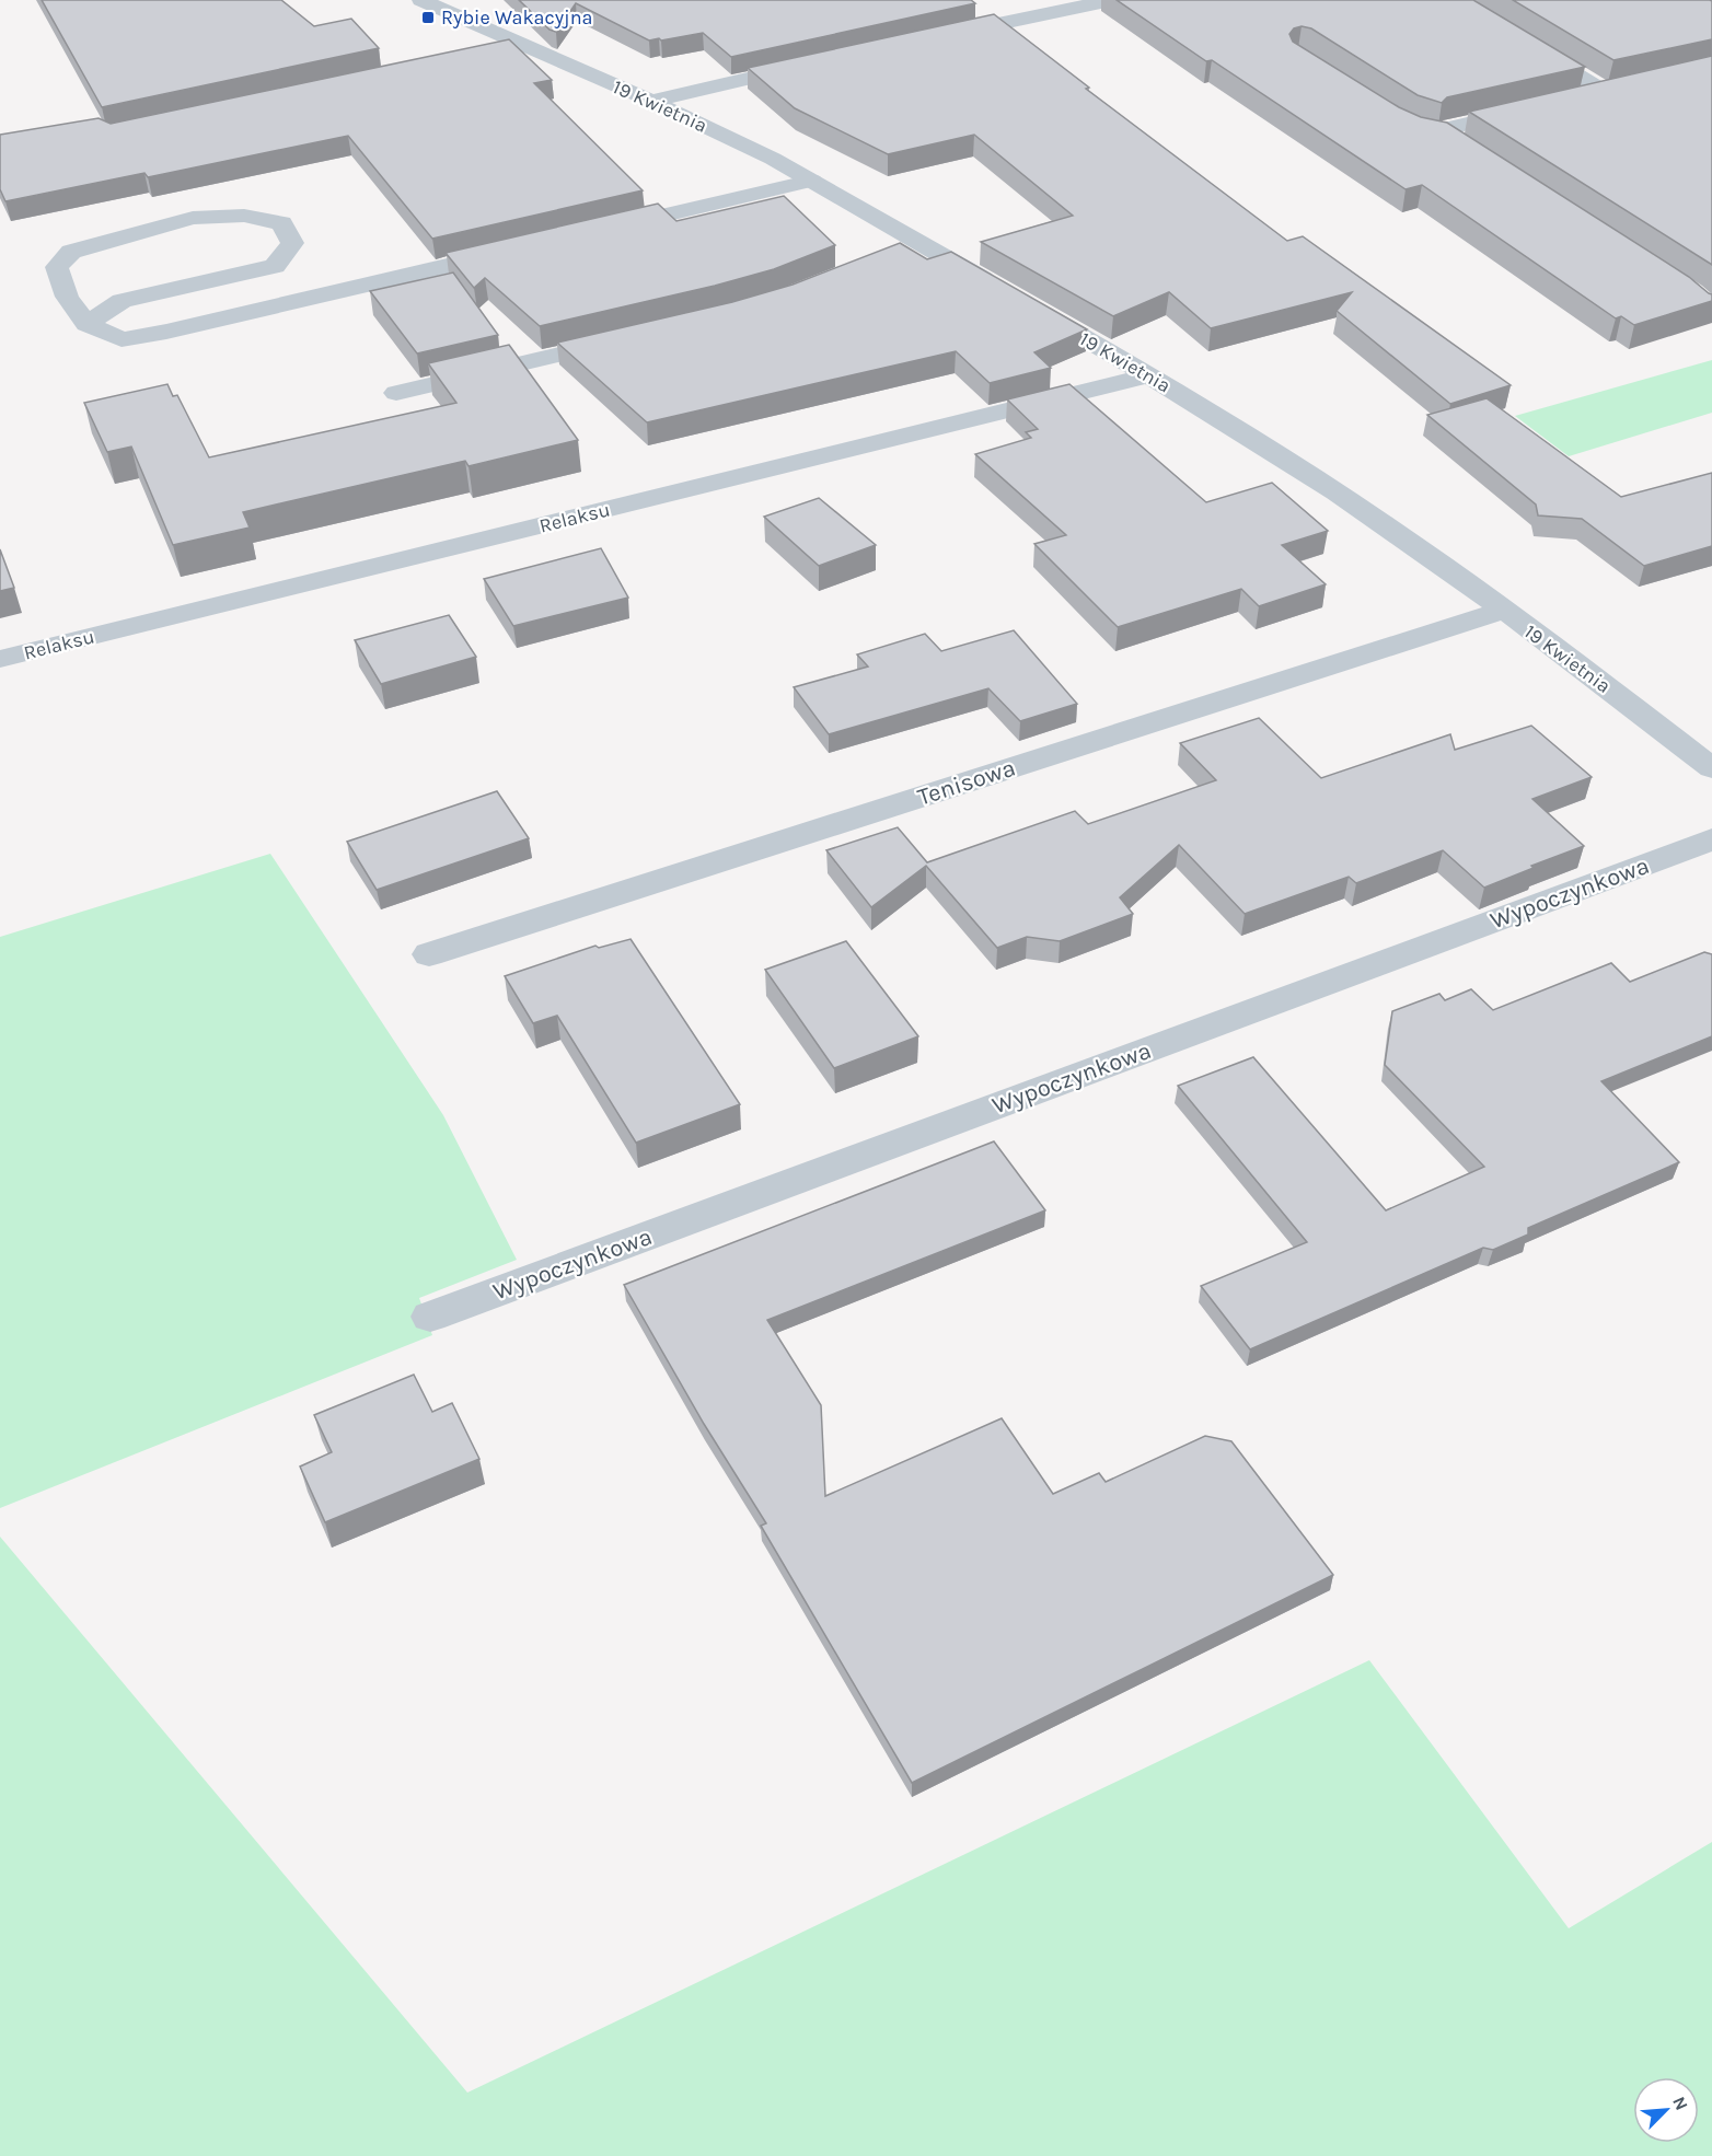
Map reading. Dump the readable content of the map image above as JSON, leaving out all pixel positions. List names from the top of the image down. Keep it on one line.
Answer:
{"streets":{"street":["19 Kwietnia","Relaksu","Tenisowa","Wypoczynkowa"]},"crossings":[["19 Kwietnia","Relaksu"],["19 Kwietnia","Tenisowa"]],"places":{"transit":["Rybie Wakacyjna"]},"north":"top right"}
